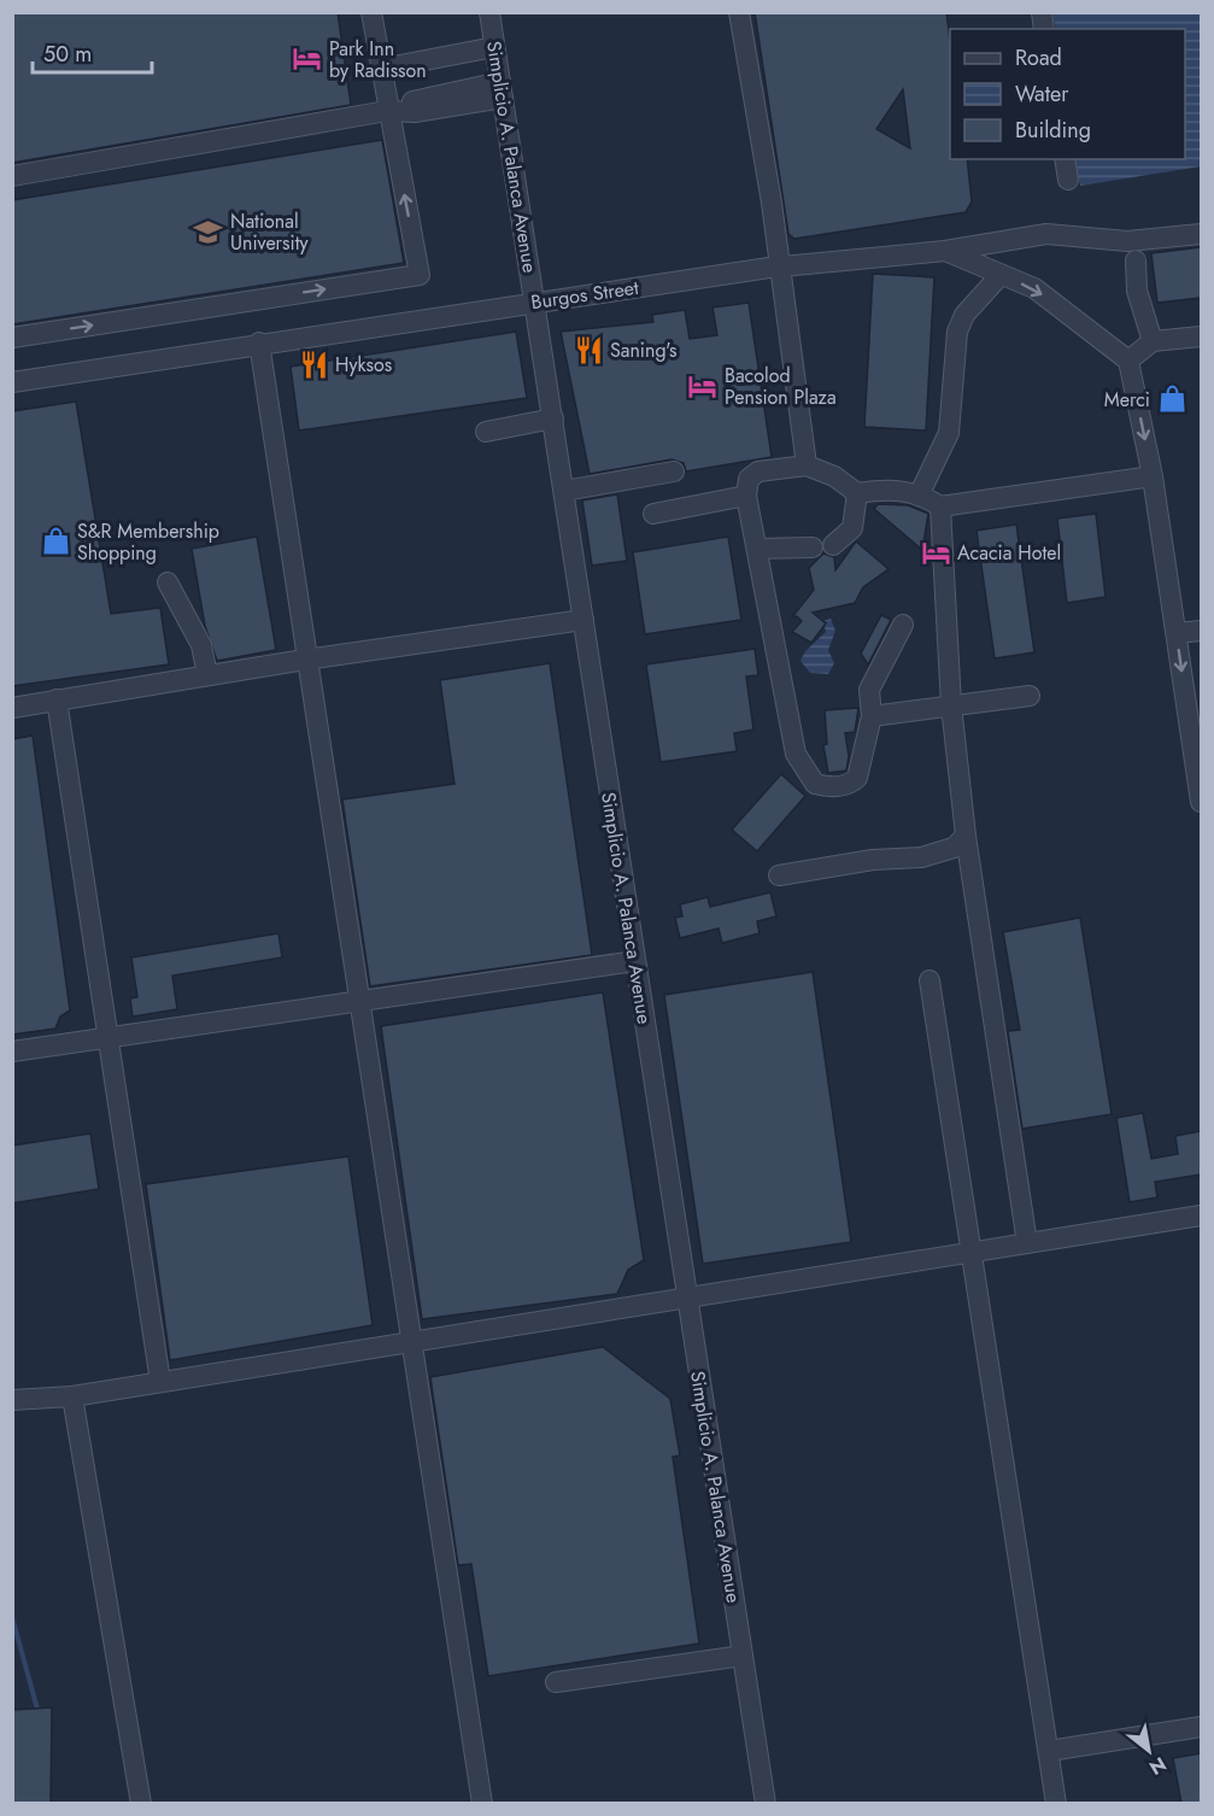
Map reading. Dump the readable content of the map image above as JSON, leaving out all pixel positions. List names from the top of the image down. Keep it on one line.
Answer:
{"streets":{"street":["Simplicio A. Palanca Avenue","Burgos Street"]},"crossings":[["Simplicio A. Palanca Avenue","Burgos Street"]],"places":{"hotel":["Park Inn by Radisson","Bacolod Pension Plaza","Acacia Hotel"],"school or university":["National University"],"restaurant":["Saning's","Hyksos"],"shop":["Merci","S&R Membership Shopping"]},"legend":["Road","Water","Building"],"scale_bar":"50 m","north":"bottom right"}
